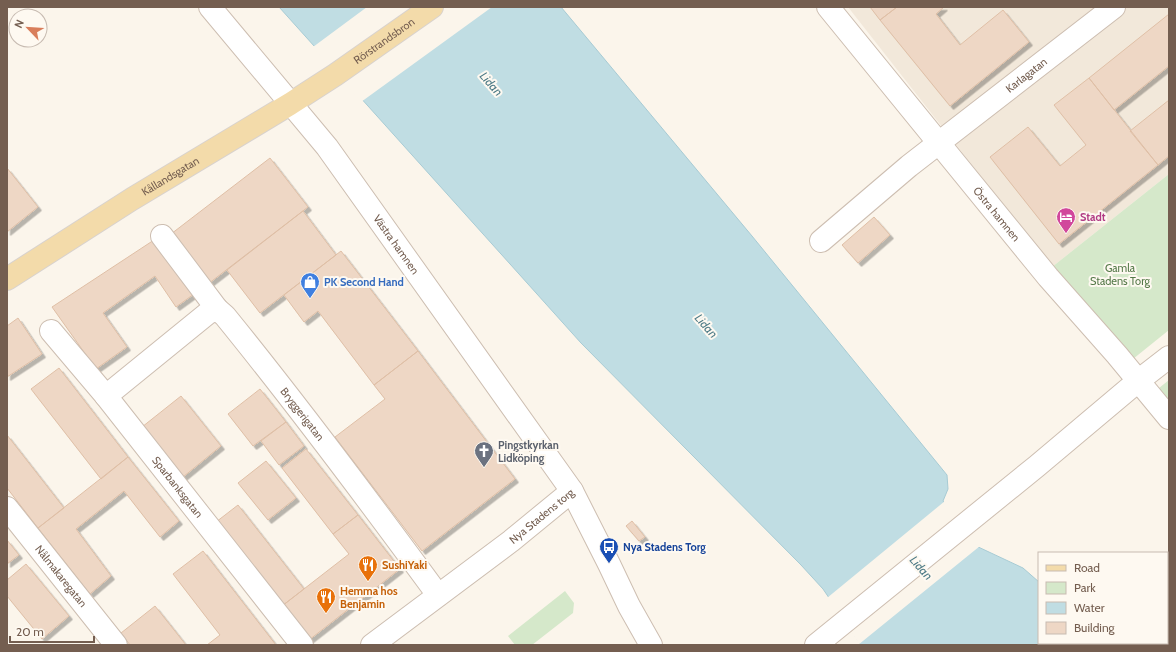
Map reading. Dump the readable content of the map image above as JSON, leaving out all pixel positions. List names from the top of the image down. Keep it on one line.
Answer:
{"streets":{"main road":["Rörstrandsbron","Kållandsgatan"],"street":["Karlagatan","Östra hamnen","Västra hamnen","Bryggerigatan","Sparbanksgatan","Nya Stadens torg","Nålmakaregatan"]},"crossings":[["Rörstrandsbron","Kållandsgatan"],["Karlagatan","Östra hamnen"],["Kållandsgatan","Västra hamnen"],["Västra hamnen","Nya Stadens torg"],["Bryggerigatan","Nya Stadens torg"]],"water":["Lidan"],"parks":["Gamla Stadens Torg"],"places":{"hotel":["Stadt"],"shop":["PK Second Hand"],"church":["Pingstkyrkan Lidköping"],"bus stop":["Nya Stadens Torg"],"restaurant":["SushiYaki","Hemma hos Benjamin"]},"legend":["Road","Park","Water","Building"],"scale_bar":"20 m","north":"top left"}
